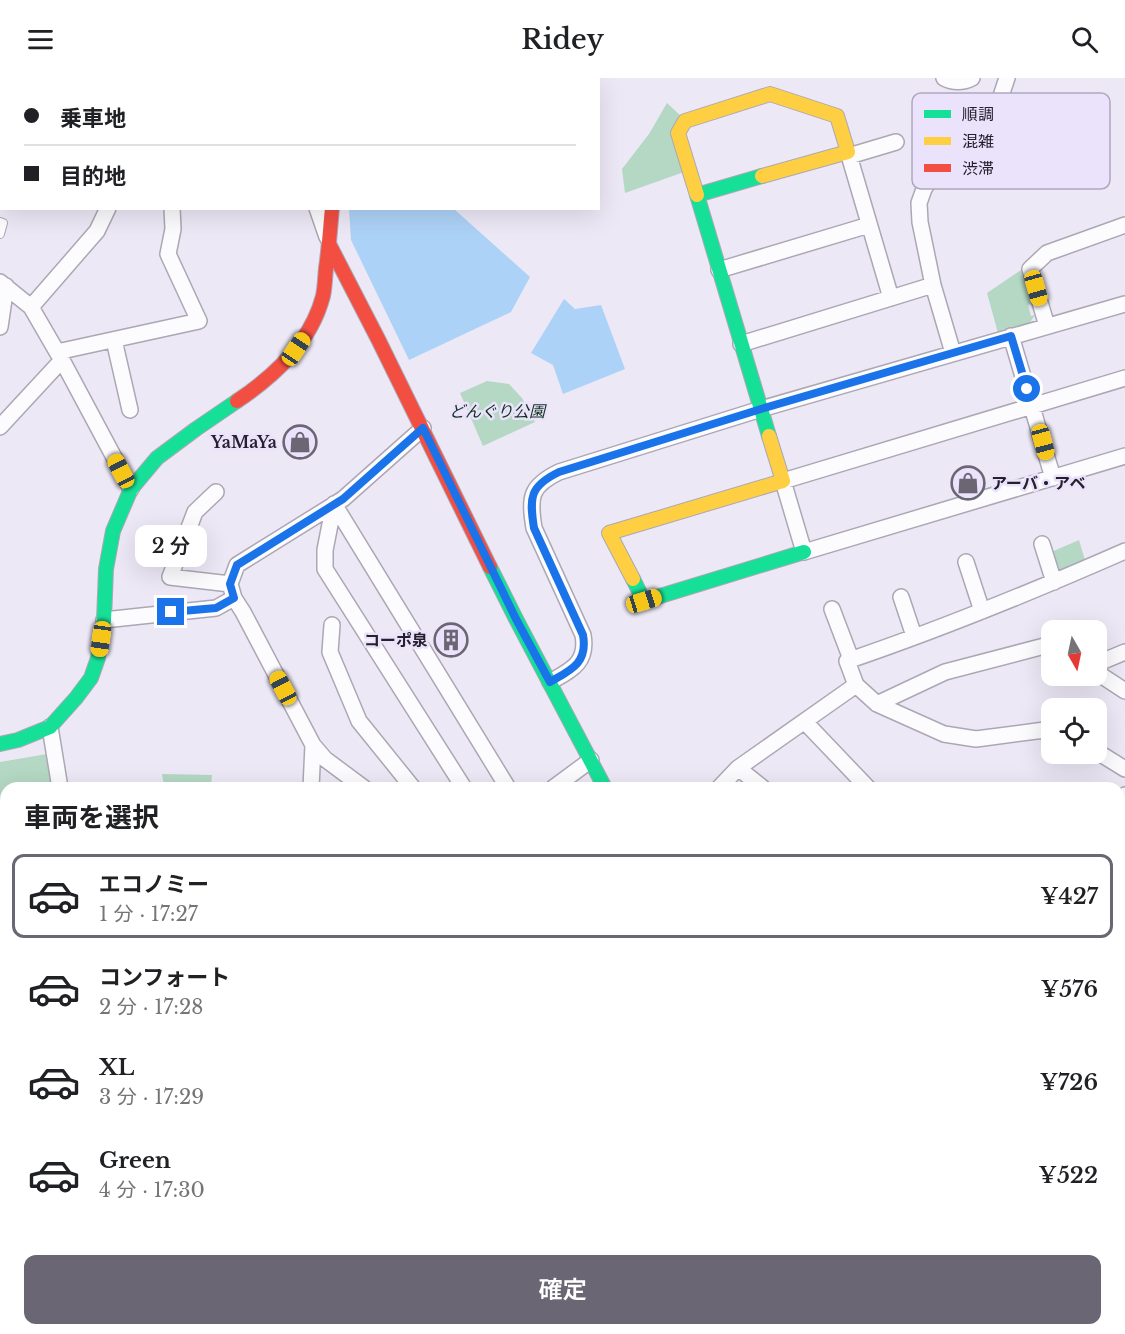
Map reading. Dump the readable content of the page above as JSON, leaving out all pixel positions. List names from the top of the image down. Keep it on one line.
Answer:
{"parks":["どんぐり公園"],"places":{"shop":["YaMaYa","アーバ・アベ"],"building":["コーポ泉"]},"legend":["順調","混雑","渋滞"],"north":"bottom","page":{"header":"Ridey","banner":["乗車地","目的地"],"bubble":"2 分","heading":"車両を選択","list":[{"name":"エコノミー","note":"1 分 · 17:27","value":"¥427"},{"name":"コンフォート","note":"2 分 · 17:28","value":"¥576"},{"name":"XL","note":"3 分 · 17:29","value":"¥726"},{"name":"Green","note":"4 分 · 17:30","value":"¥522"}],"buttons":"確定"}}
